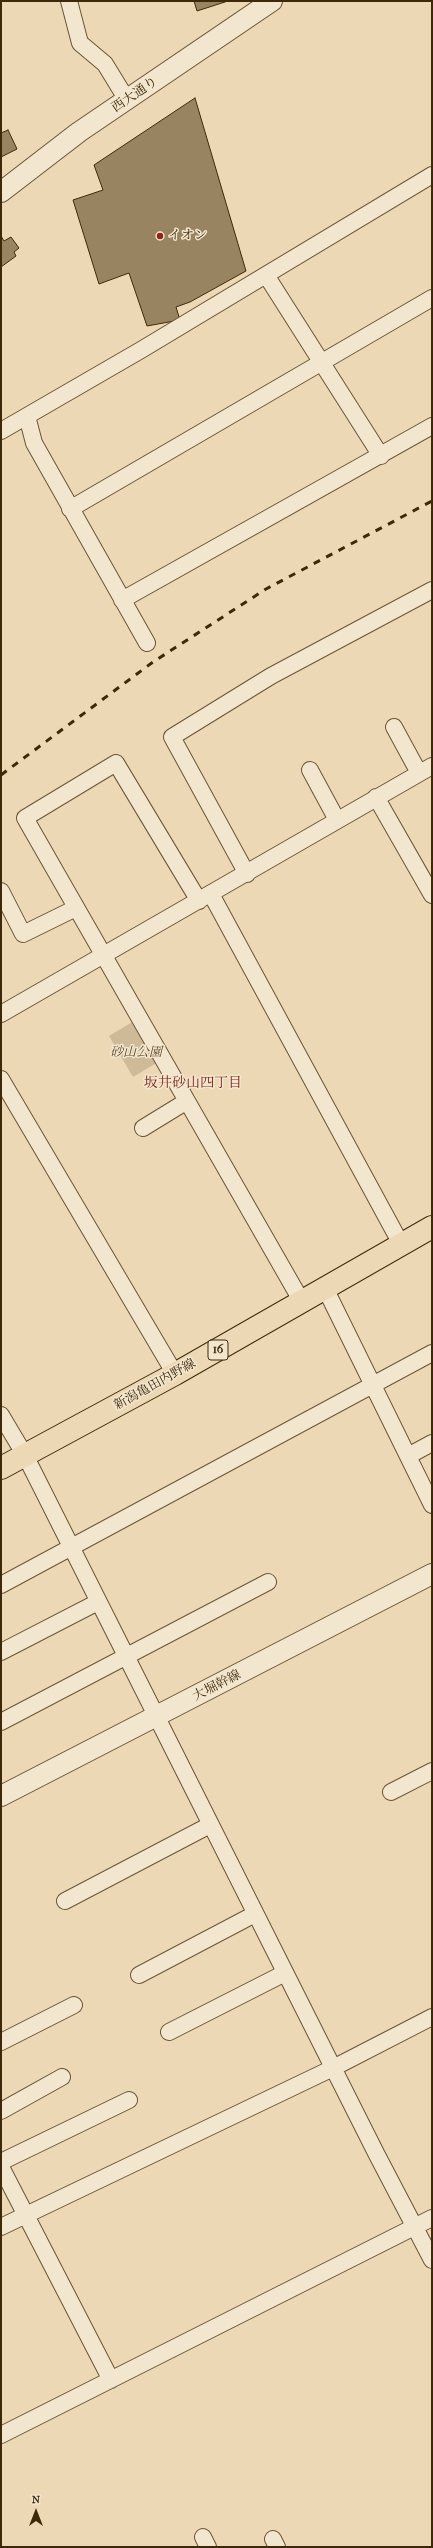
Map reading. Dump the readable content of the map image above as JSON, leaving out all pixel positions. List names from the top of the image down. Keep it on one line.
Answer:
{"streets":{"main road":["16","新潟亀田内野線"],"street":["西大通り","大堀幹線"]},"districts":["坂井砂山四丁目"],"parks":["砂山公園"],"places":["イオン"],"north":"top"}
